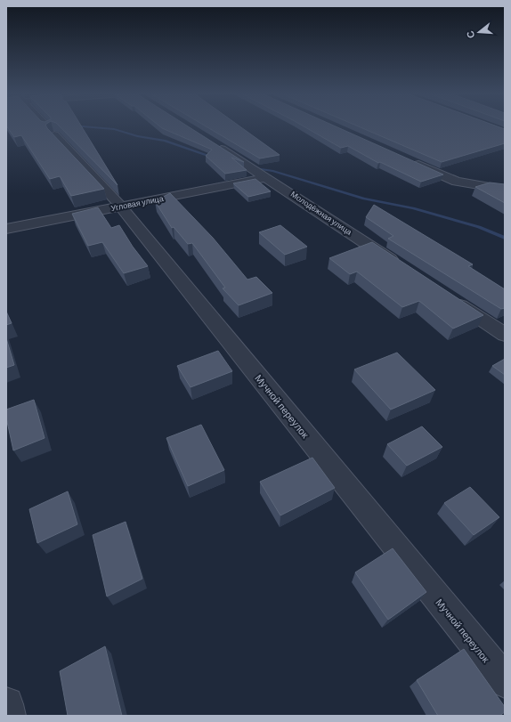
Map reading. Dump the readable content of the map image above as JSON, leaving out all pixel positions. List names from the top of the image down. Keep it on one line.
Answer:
{"streets":{"street":["Угловая улица","Молодёжная улица","Мучной переулок"]},"crossings":[["Угловая улица","Молодёжная улица"],["Угловая улица","Мучной переулок"]],"north":"left"}
